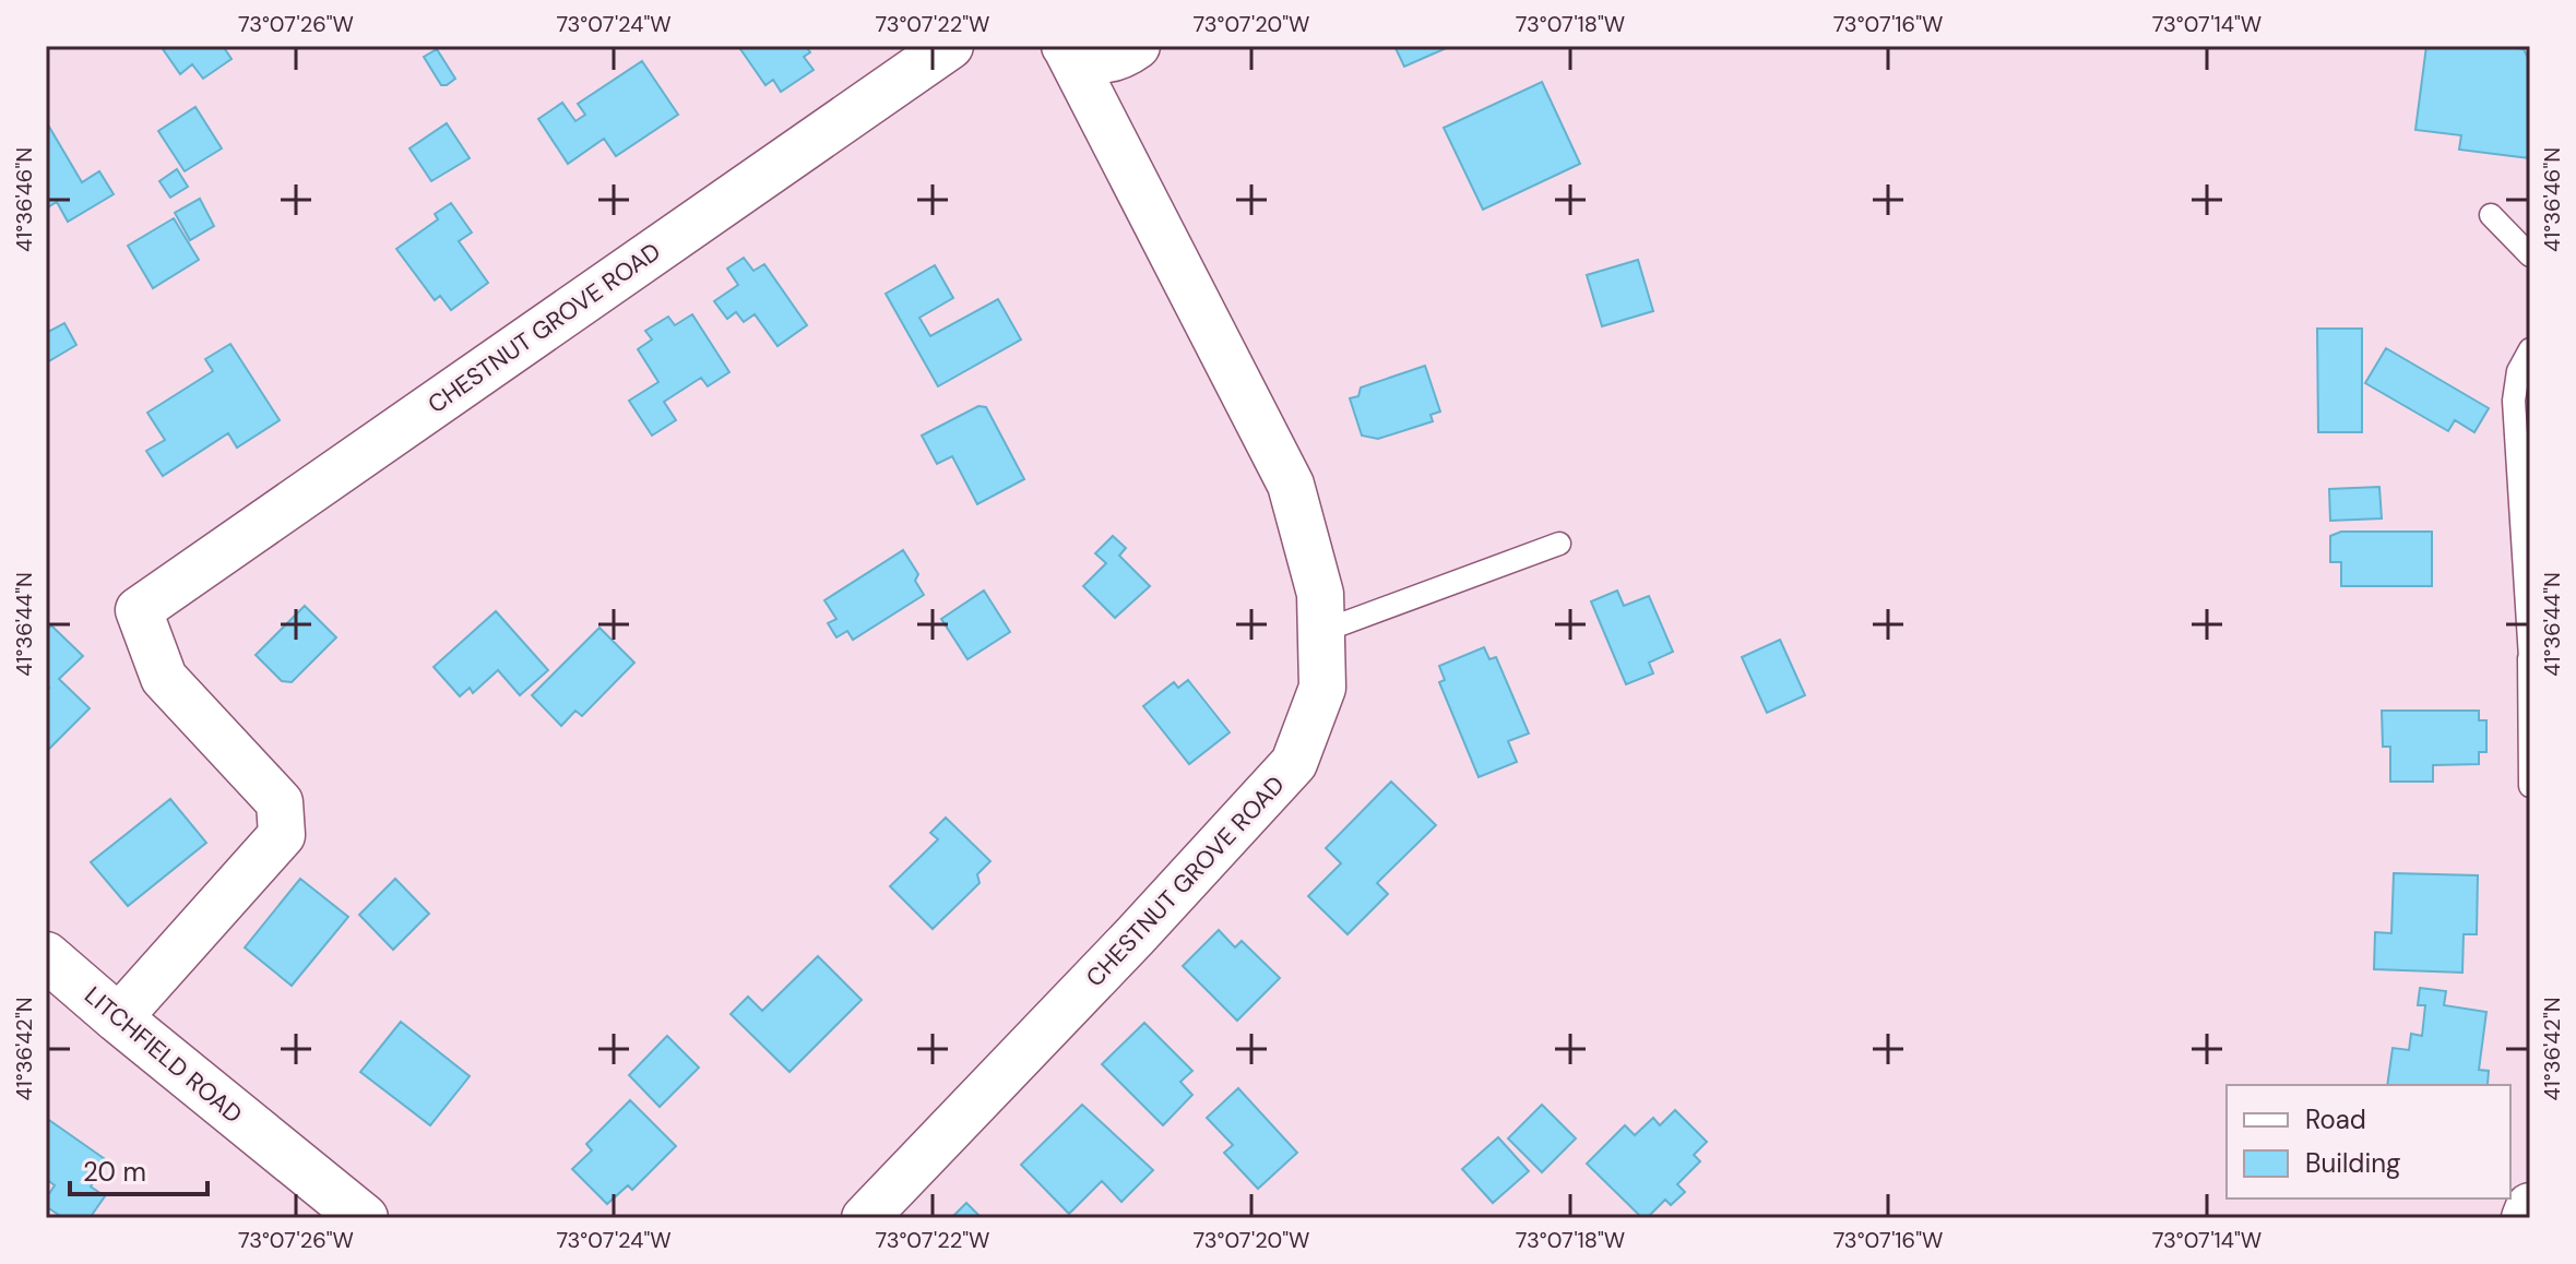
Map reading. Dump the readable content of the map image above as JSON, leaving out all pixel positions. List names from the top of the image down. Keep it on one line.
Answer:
{"streets":{"main road":["LITCHFIELD ROAD"],"street":["CHESTNUT GROVE ROAD"]},"crossings":[["CHESTNUT GROVE ROAD","LITCHFIELD ROAD"]],"legend":["Road","Building"],"scale_bar":"20 m","coordinates":["73°07'26\"W","73°07'24\"W","73°07'22\"W","73°07'20\"W","73°07'18\"W","73°07'16\"W","73°07'14\"W","41°36'46\"N","41°36'44\"N","41°36'42\"N"]}
